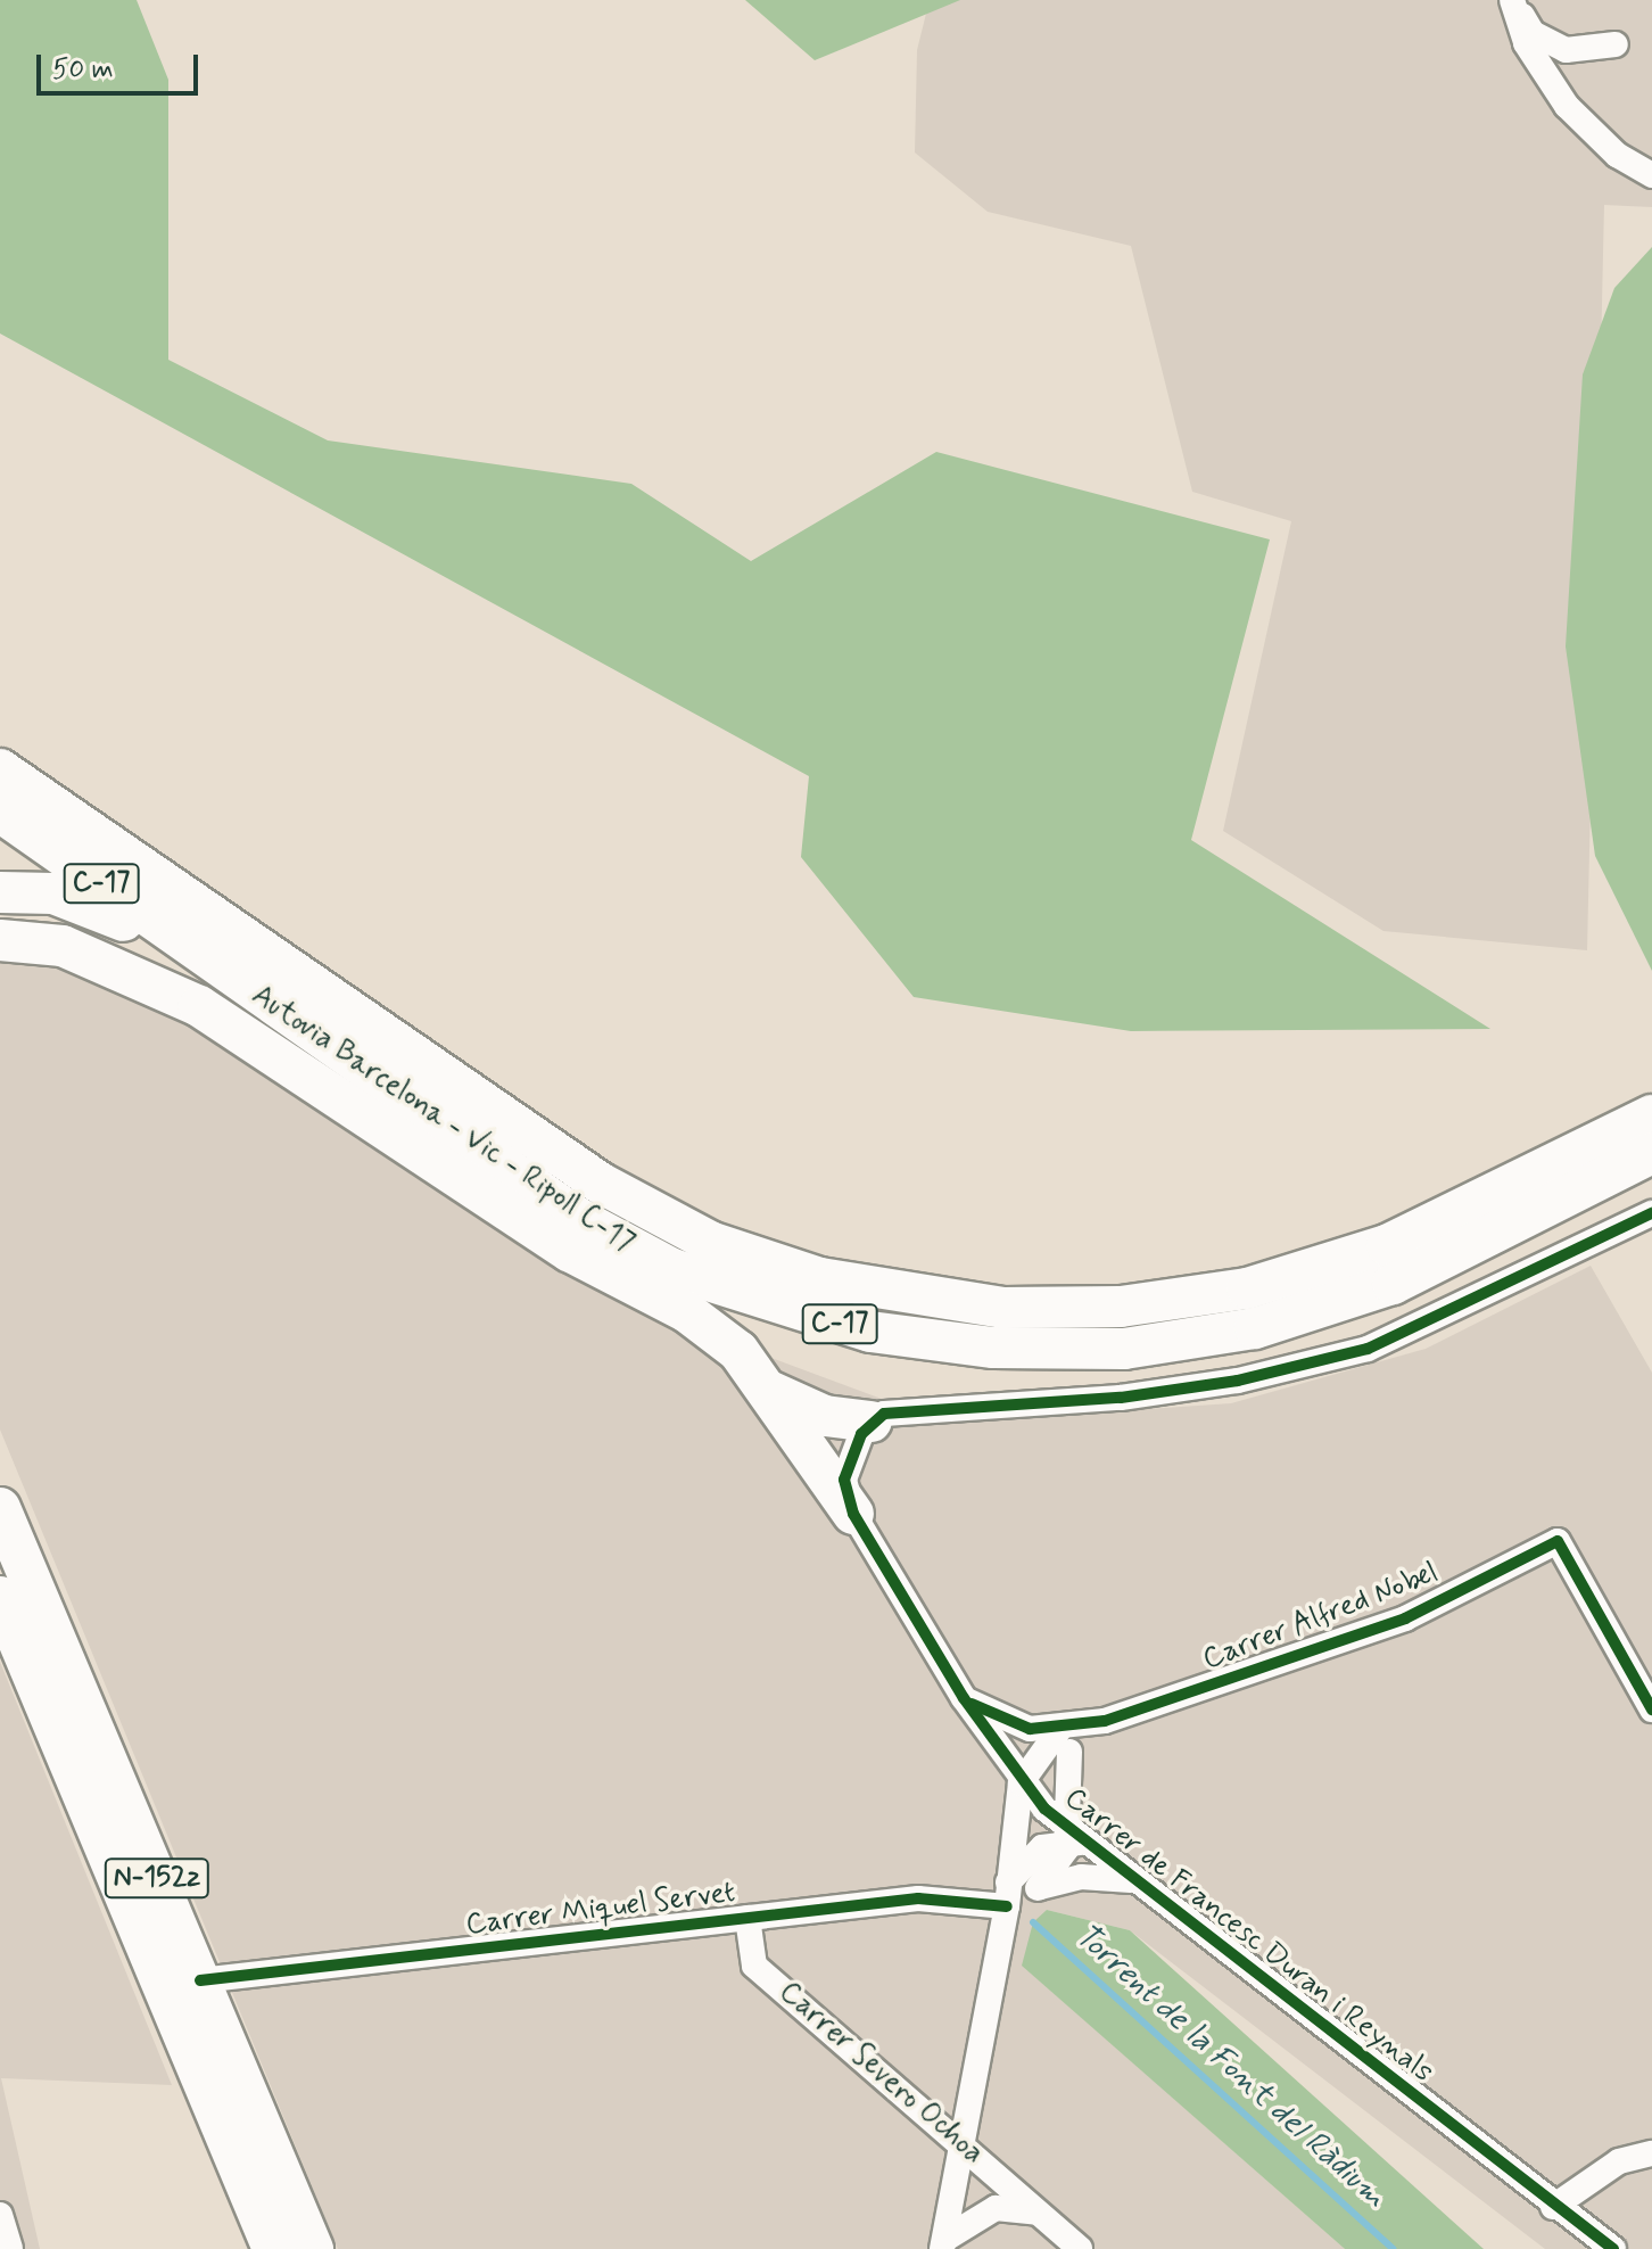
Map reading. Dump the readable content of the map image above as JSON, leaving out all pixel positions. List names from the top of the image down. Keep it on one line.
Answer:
{"streets":{"highway":["C-17","Autovia Barcelona - Vic - Ripoll C-17","N-152z"],"street":["Carrer Alfred Nobel","Carrer Miquel Servet","Carrer de Francesc Duran i Reynals","Carrer Severo Ochoa"]},"crossings":[["Carrer Alfred Nobel","Carrer de Francesc Duran i Reynals"],["N-152z","Carrer Miquel Servet"],["Carrer Miquel Servet","Carrer Severo Ochoa"]],"water":["Torrent de la Font del Ràdium"],"scale_bar":"50 m"}
